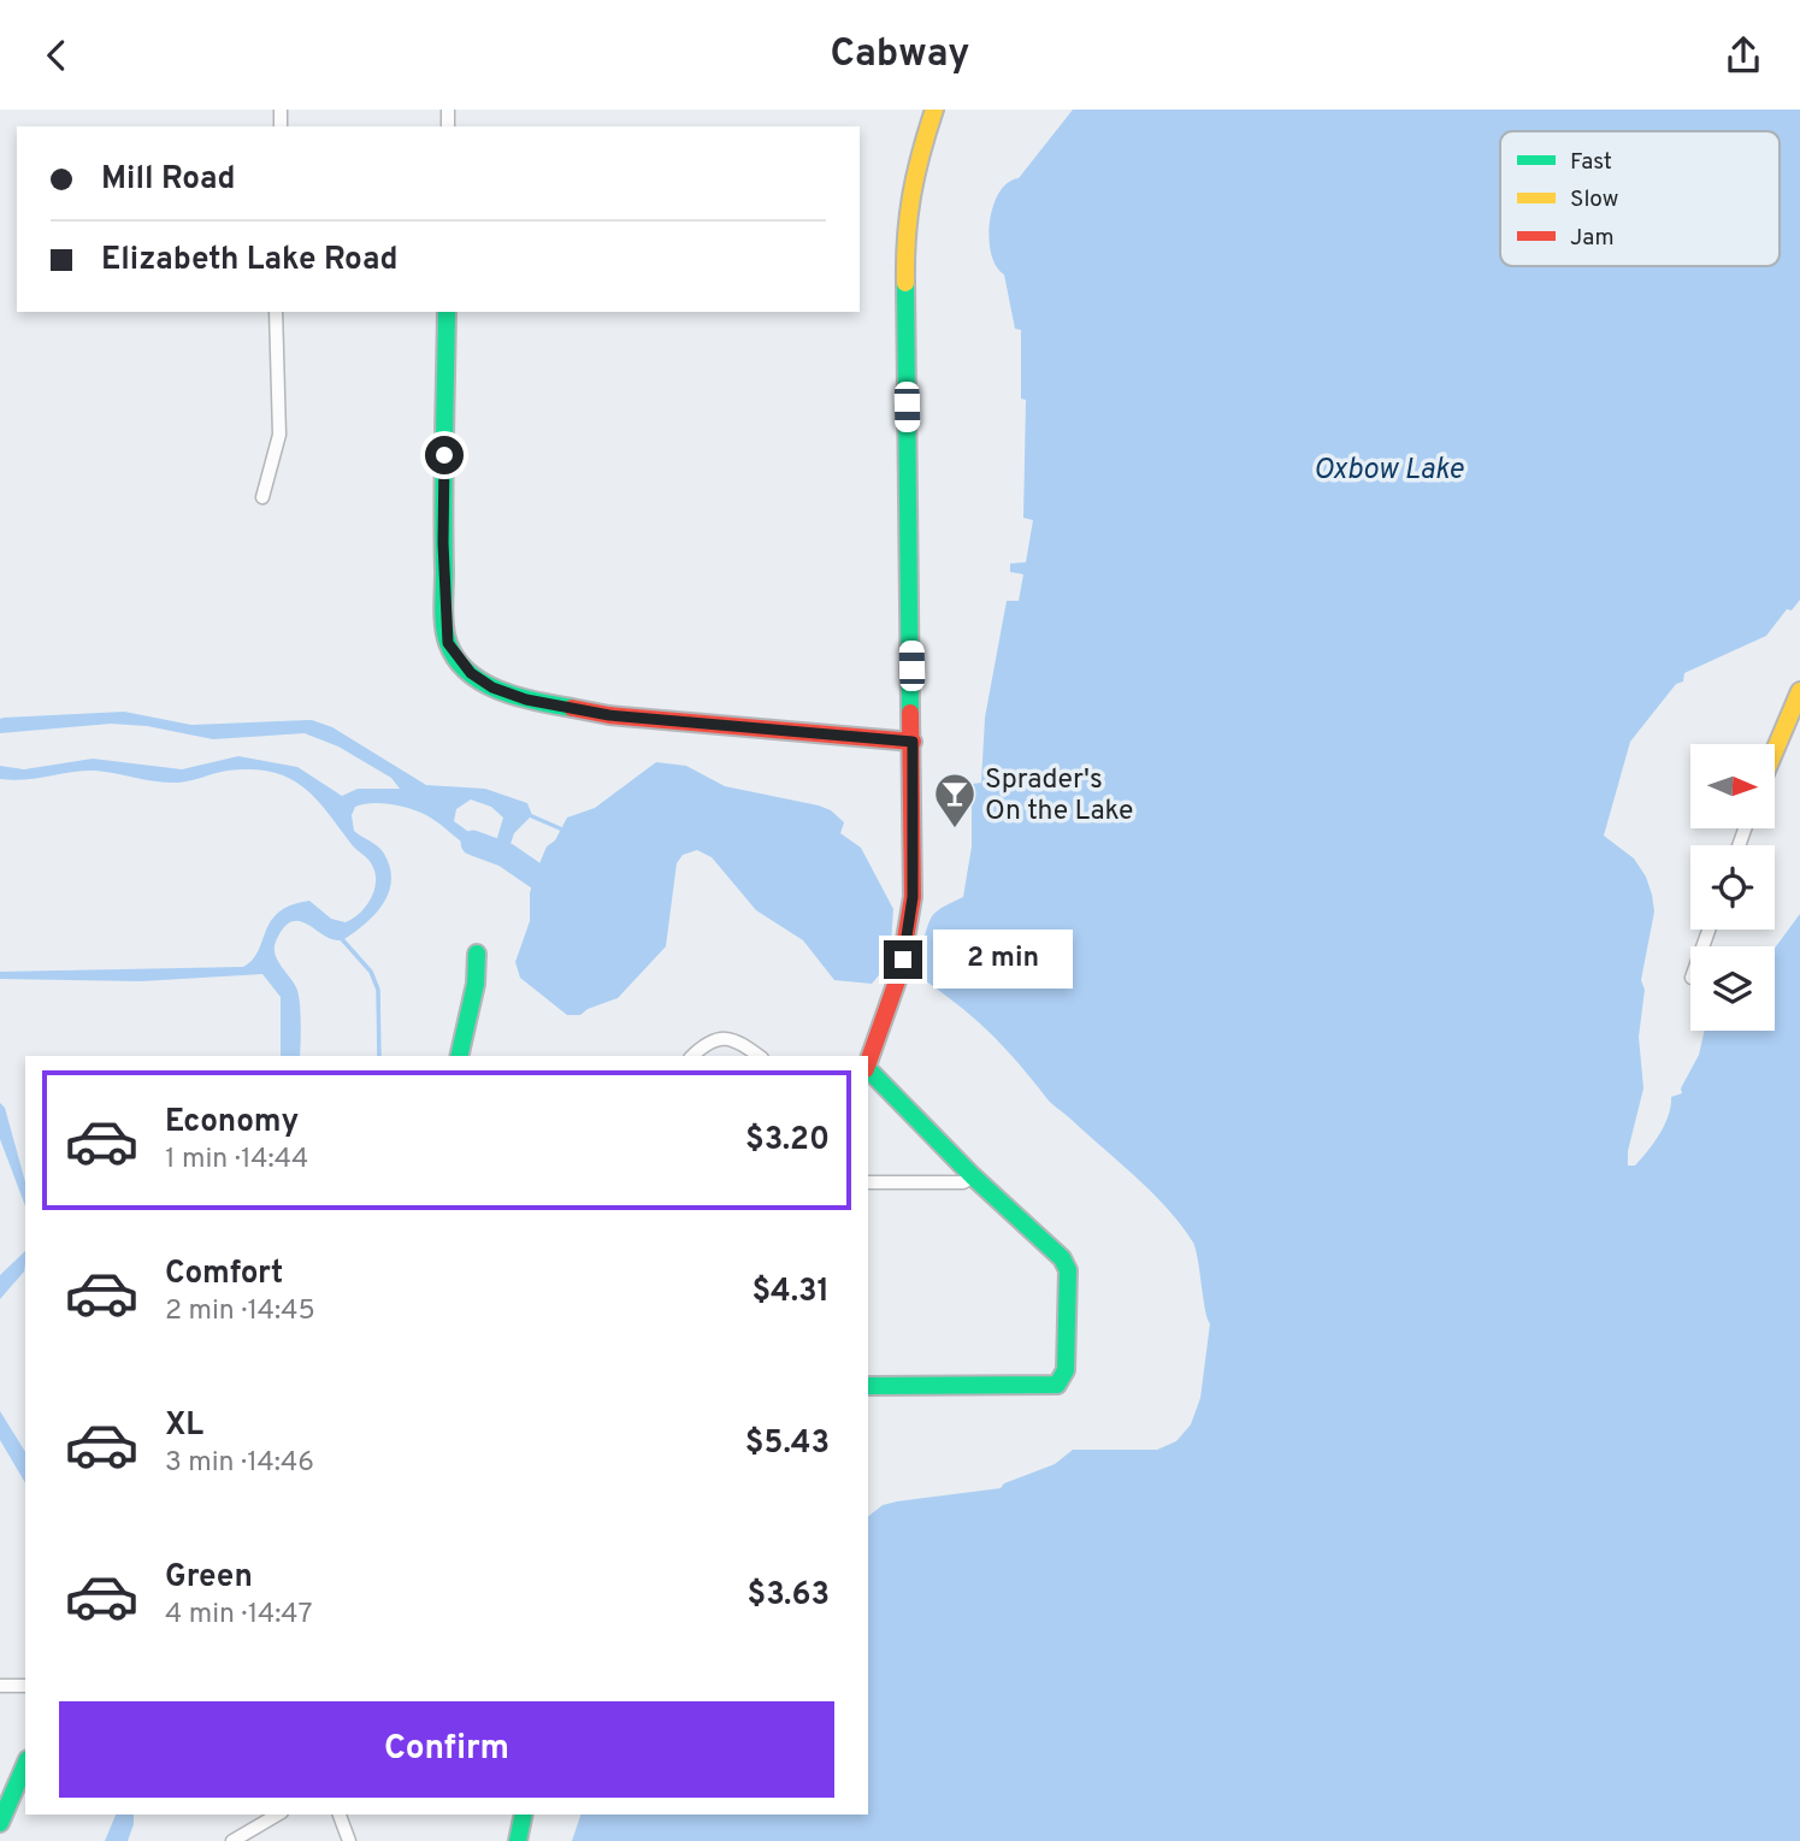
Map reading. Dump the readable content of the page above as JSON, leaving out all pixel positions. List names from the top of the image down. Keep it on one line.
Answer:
{"water":["Oxbow Lake"],"places":{"bar":["Sprader's On the Lake"]},"legend":["Fast","Slow","Jam"],"north":"right","page":{"header":"Cabway","banner":["Mill Road","Elizabeth Lake Road"],"bubble":"2 min","list":[{"name":"Economy","note":"1 min · 14:44","value":"$3.20"},{"name":"Comfort","note":"2 min · 14:45","value":"$4.31"},{"name":"XL","note":"3 min · 14:46","value":"$5.43"},{"name":"Green","note":"4 min · 14:47","value":"$3.63"}],"buttons":"Confirm"}}
